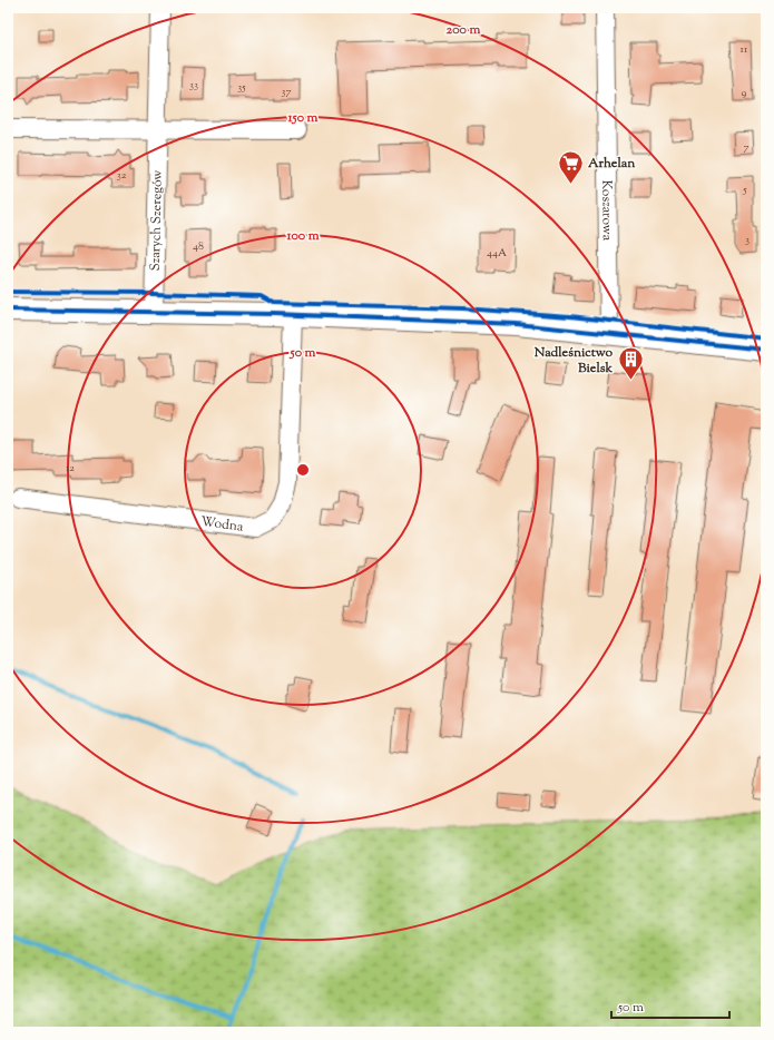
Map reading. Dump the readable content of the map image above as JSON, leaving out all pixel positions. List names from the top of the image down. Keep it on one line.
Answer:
{"streets":{"street":["Koszarowa","Szarych Szeregów","Wodna"]},"places":{"supermarket":["Arhelan"],"building":["Nadleśnictwo Bielsk"]},"house_numbers":["11","33","35","37","9","7","32","5","3","48","44A","12"],"scale_bar":"50 m","rings":["200 m","150 m","100 m","50 m"]}
